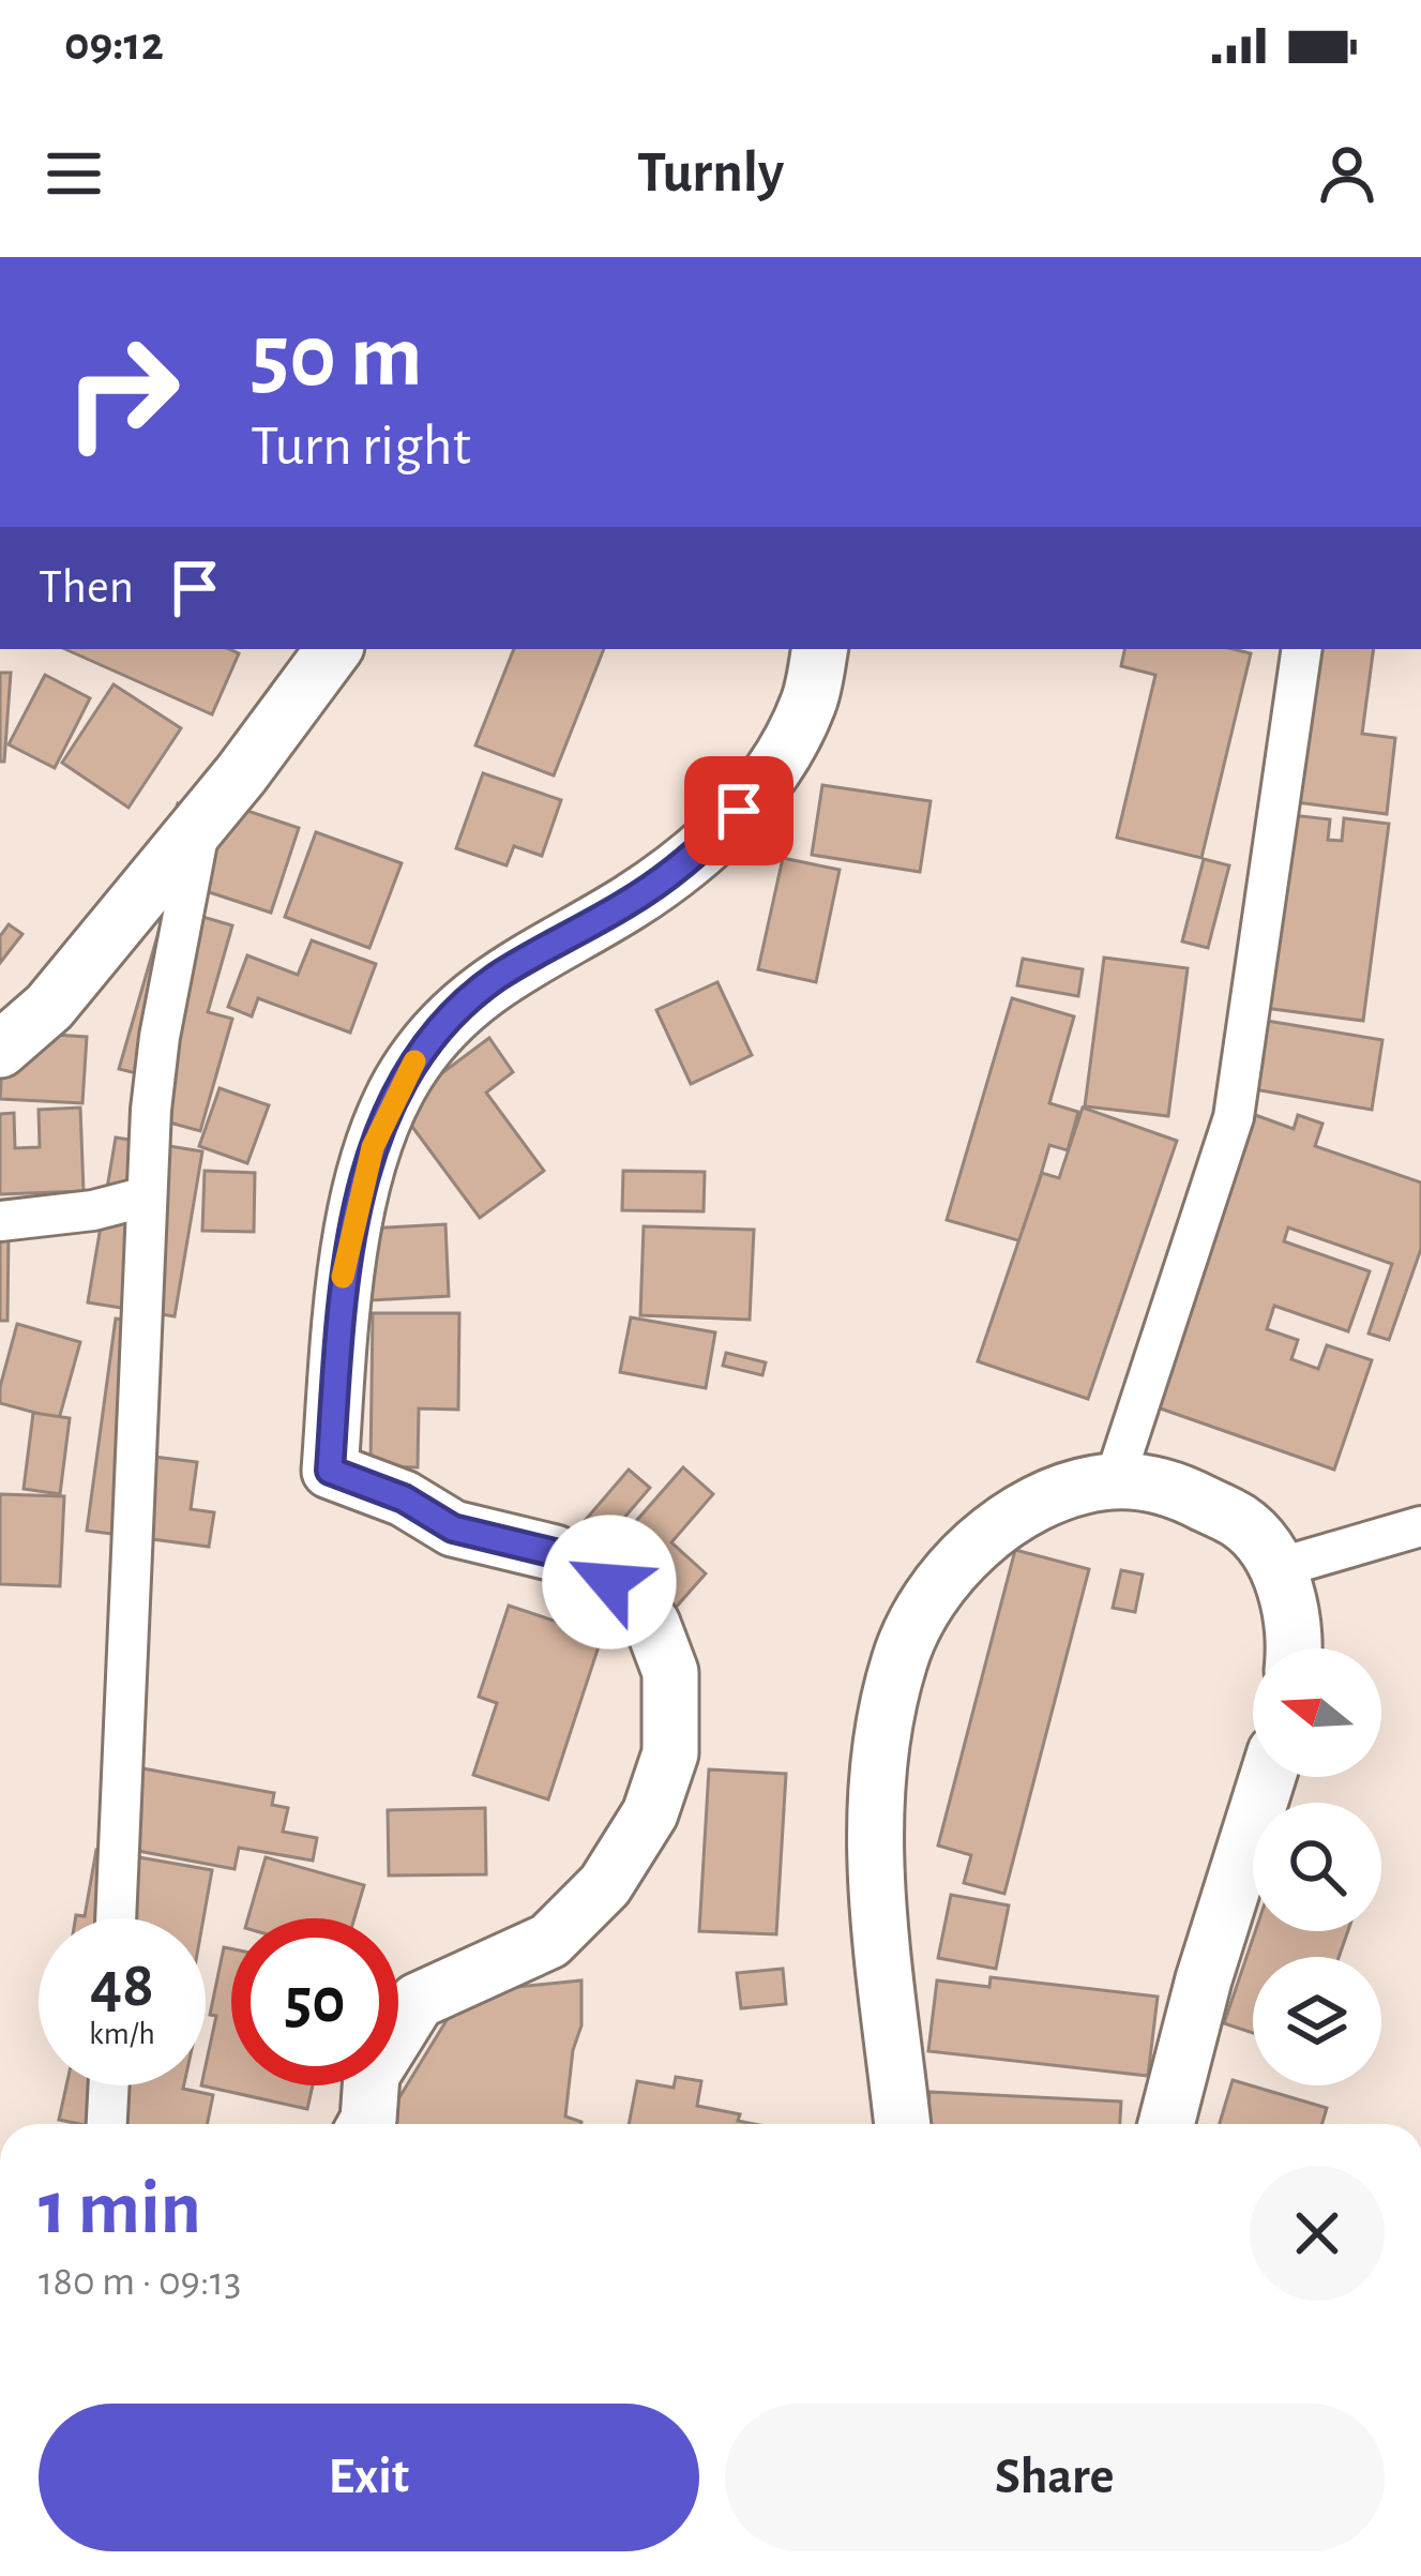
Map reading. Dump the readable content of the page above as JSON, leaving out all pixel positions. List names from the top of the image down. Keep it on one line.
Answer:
{"north":"left","page":{"status":"09:12","header":"Turnly","turn":["50 m","Turn right"],"then":"Then","speed":"48 km/h","limit":"50","heading":["1 min","180 m · 09:13"],"buttons":["Exit","Share"]}}
